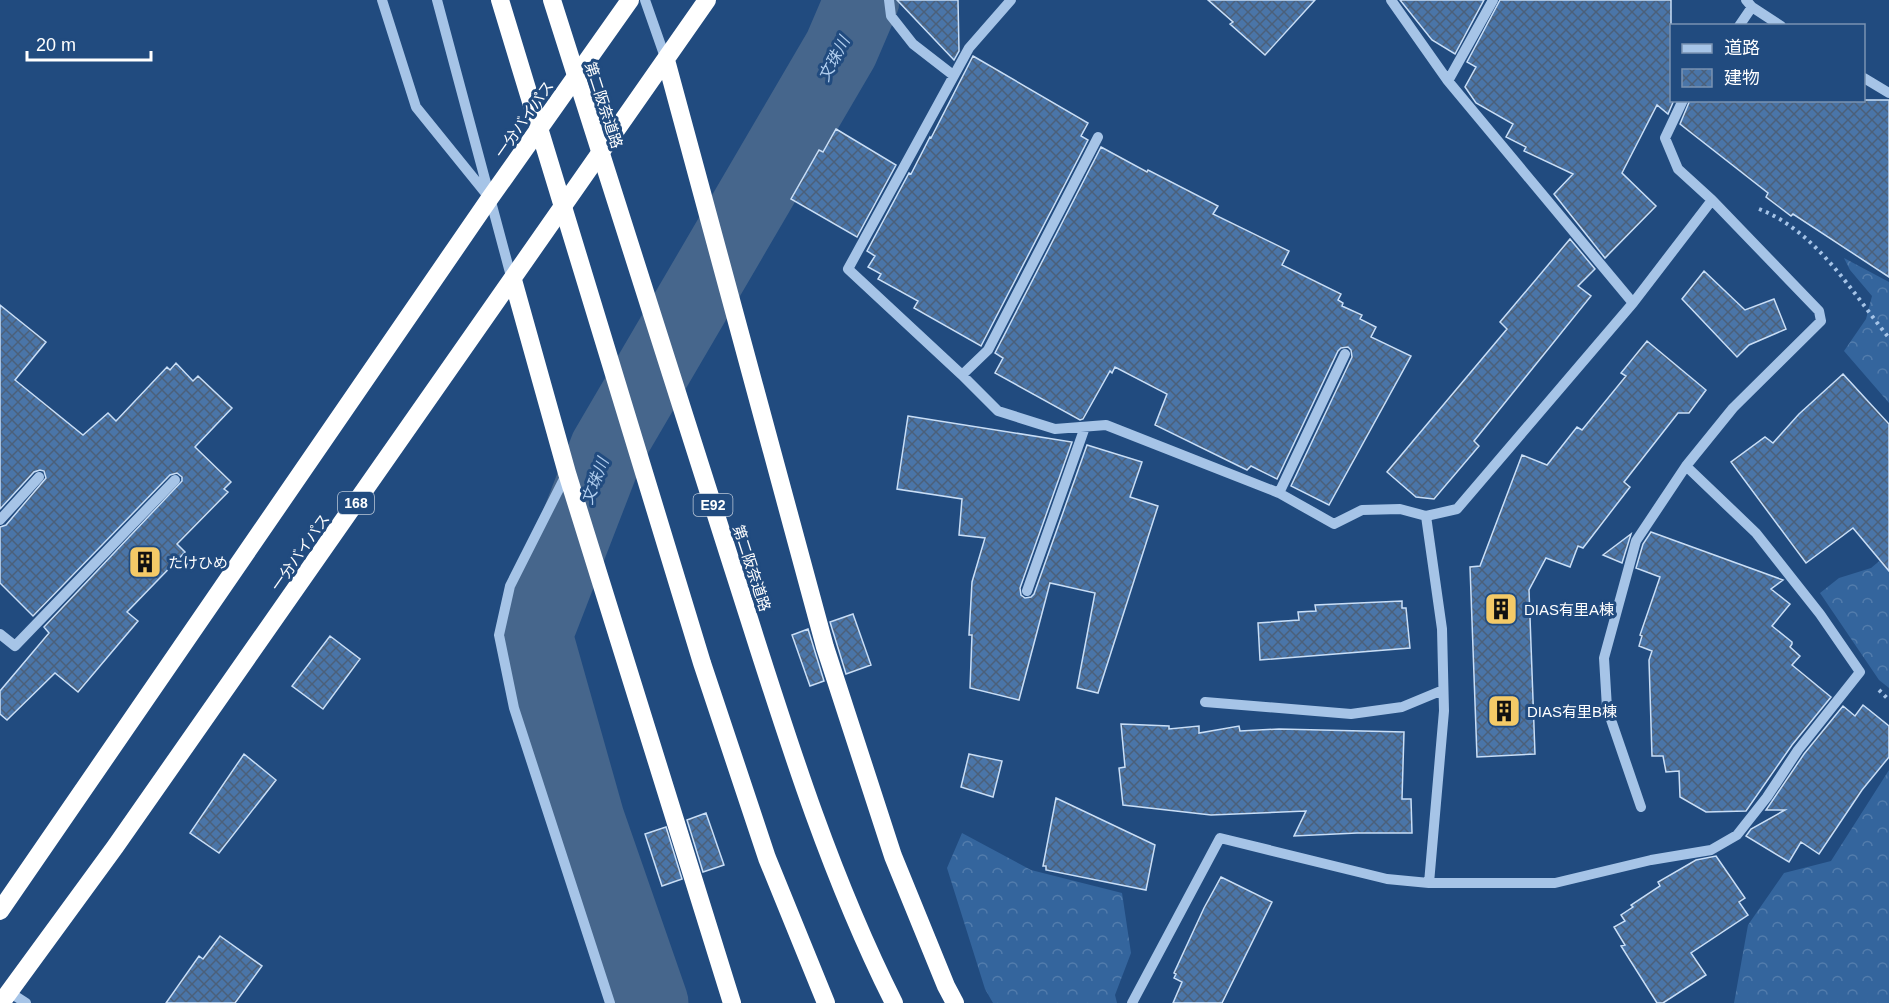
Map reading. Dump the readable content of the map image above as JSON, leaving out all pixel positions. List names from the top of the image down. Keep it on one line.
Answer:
{"streets":{"highway":["第二阪奈道路","一分バイパス","168","E92"]},"water":["文珠川"],"places":{"building":["たけひめ","DIAS有里A棟","DIAS有里B棟"]},"legend":["道路","建物"],"scale_bar":"20 m"}
